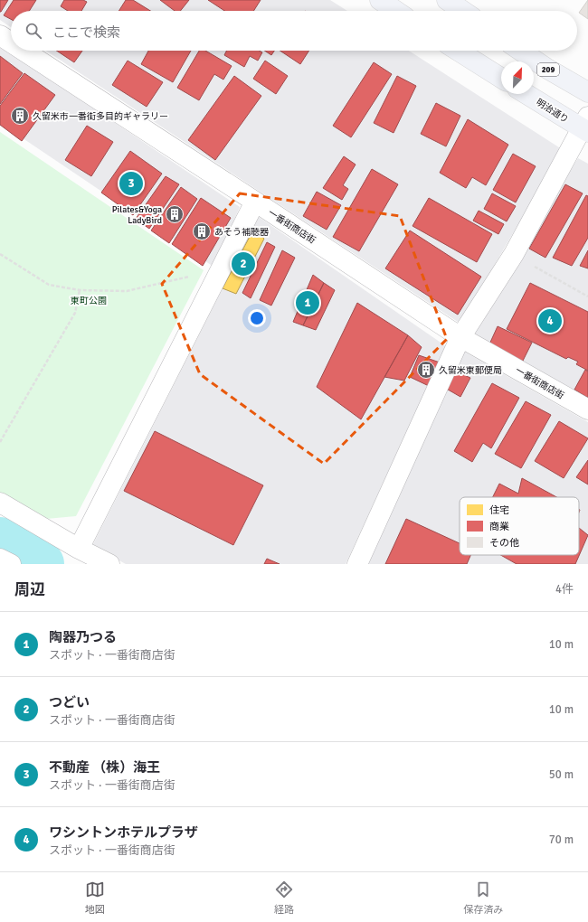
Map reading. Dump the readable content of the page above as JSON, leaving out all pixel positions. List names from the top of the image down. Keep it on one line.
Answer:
{"streets":{"highway":["209","明治通り"],"street":["一番街商店街"]},"parks":["東町公園"],"places":{"building":["久留米市一番街多目的ギャラリー","Pilates&Yoga LadyBird","あそう補聴器","久留米東郵便局"]},"legend":["住宅","商業","その他"],"north":"top right","page":{"search":"ここで検索","pins":["3","2","1","4"],"heading":["周辺","4件"],"list":[{"mark":"1","name":"陶器乃つる","note":"スポット · 一番街商店街","value":"10 m"},{"mark":"2","name":"つどい","note":"スポット · 一番街商店街","value":"10 m"},{"mark":"3","name":"不動産 （株）海王","note":"スポット · 一番街商店街","value":"50 m"},{"mark":"4","name":"ワシントンホテルプラザ","note":"スポット · 一番街商店街","value":"70 m"}],"nav":["地図","経路","保存済み"]}}
